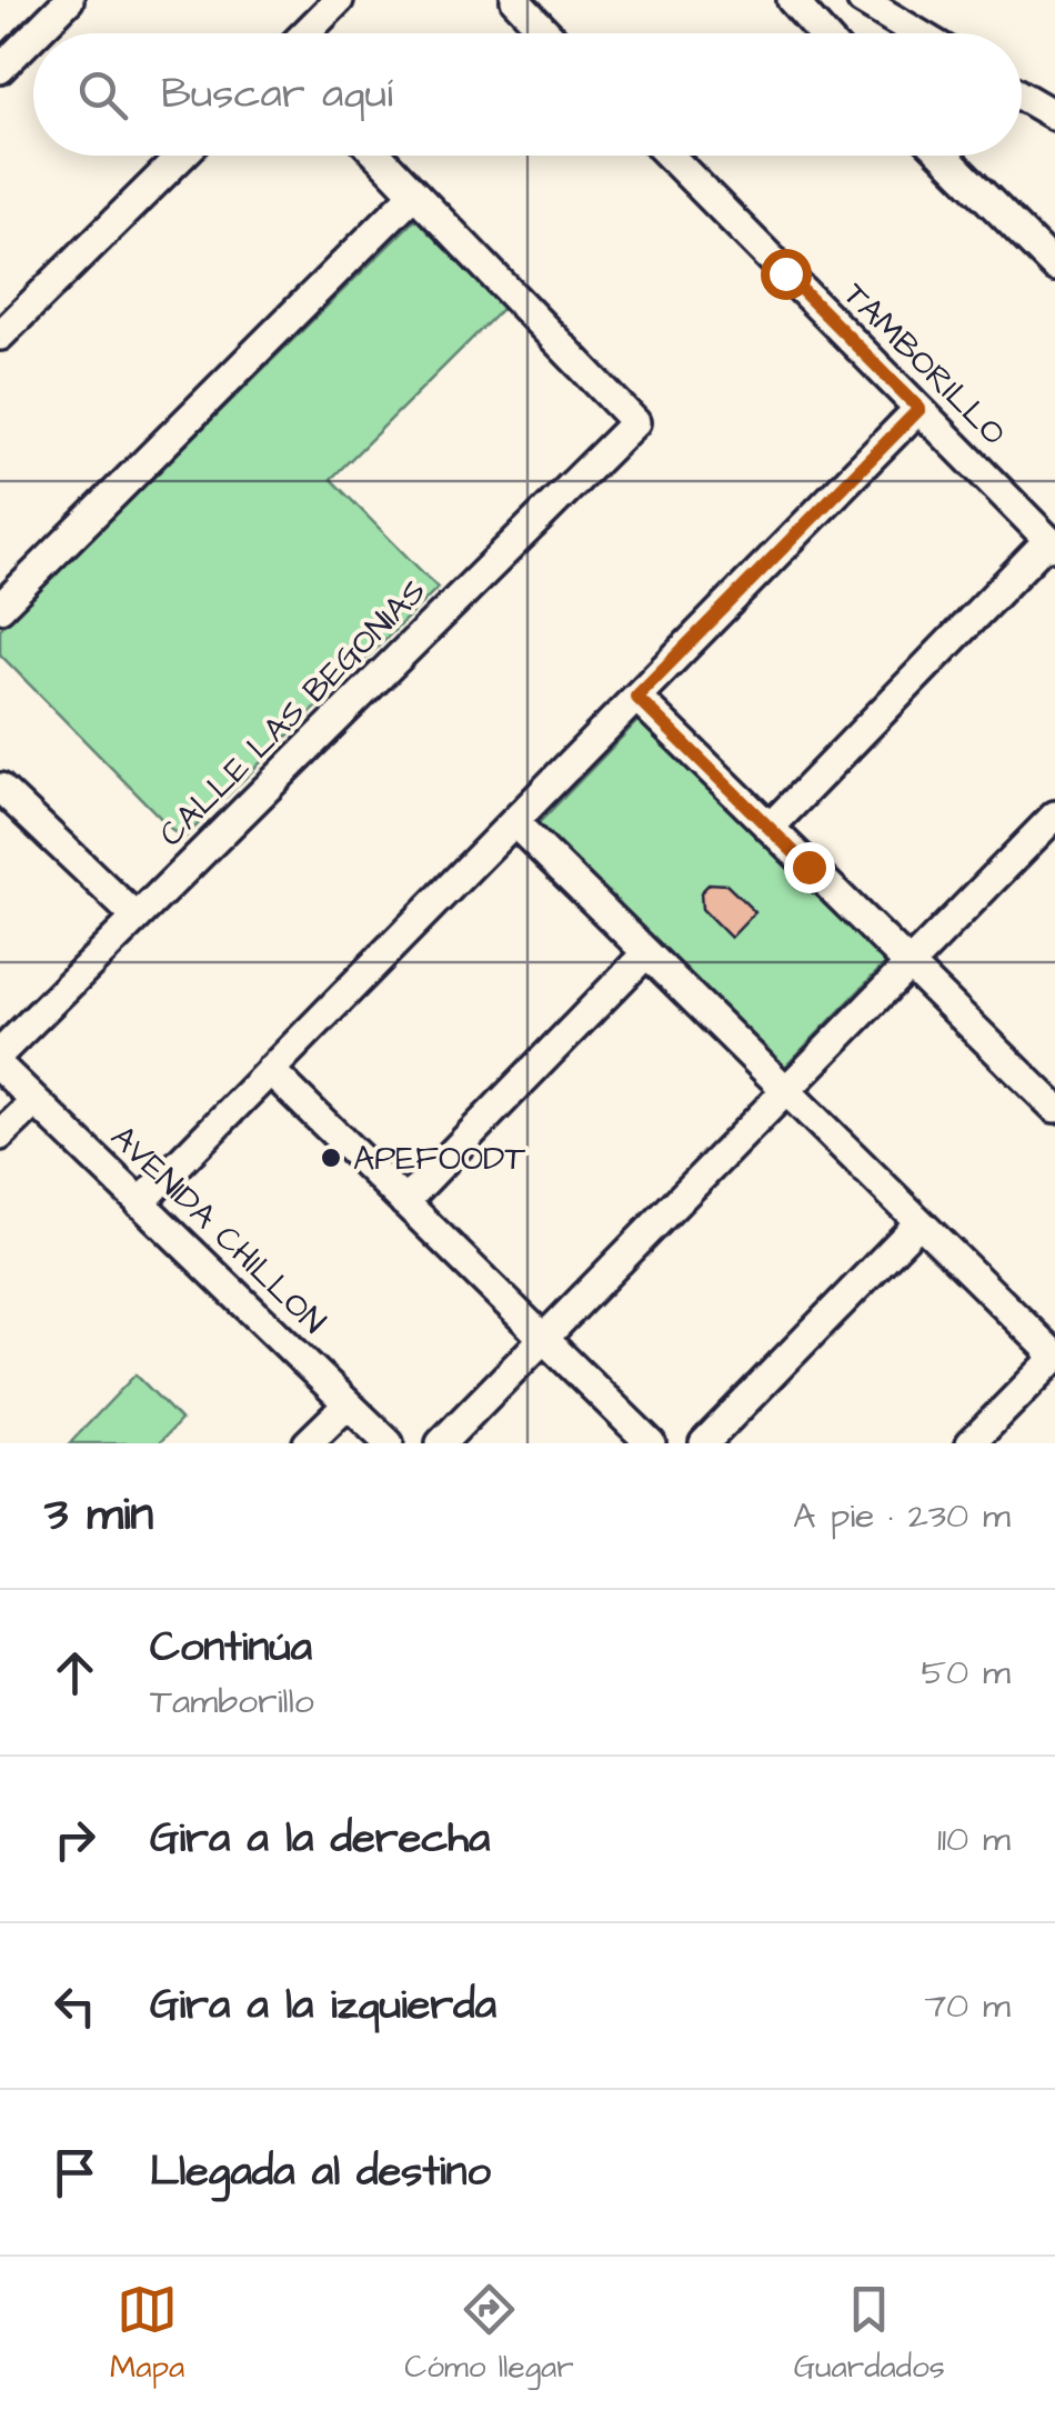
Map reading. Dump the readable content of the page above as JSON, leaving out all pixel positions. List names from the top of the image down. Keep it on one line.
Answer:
{"streets":{"street":["TAMBORILLO","CALLE LAS BEGONIAS","AVENIDA CHILLON"]},"places":["APEFOODT"],"page":{"search":"Buscar aquí","heading":["3 min","A pie · 230 m"],"list":[["Continúa","Tamborillo","50 m"],["Gira a la derecha","110 m"],["Gira a la izquierda","70 m"],"Llegada al destino"],"nav":["Mapa","Cómo llegar","Guardados"]}}
